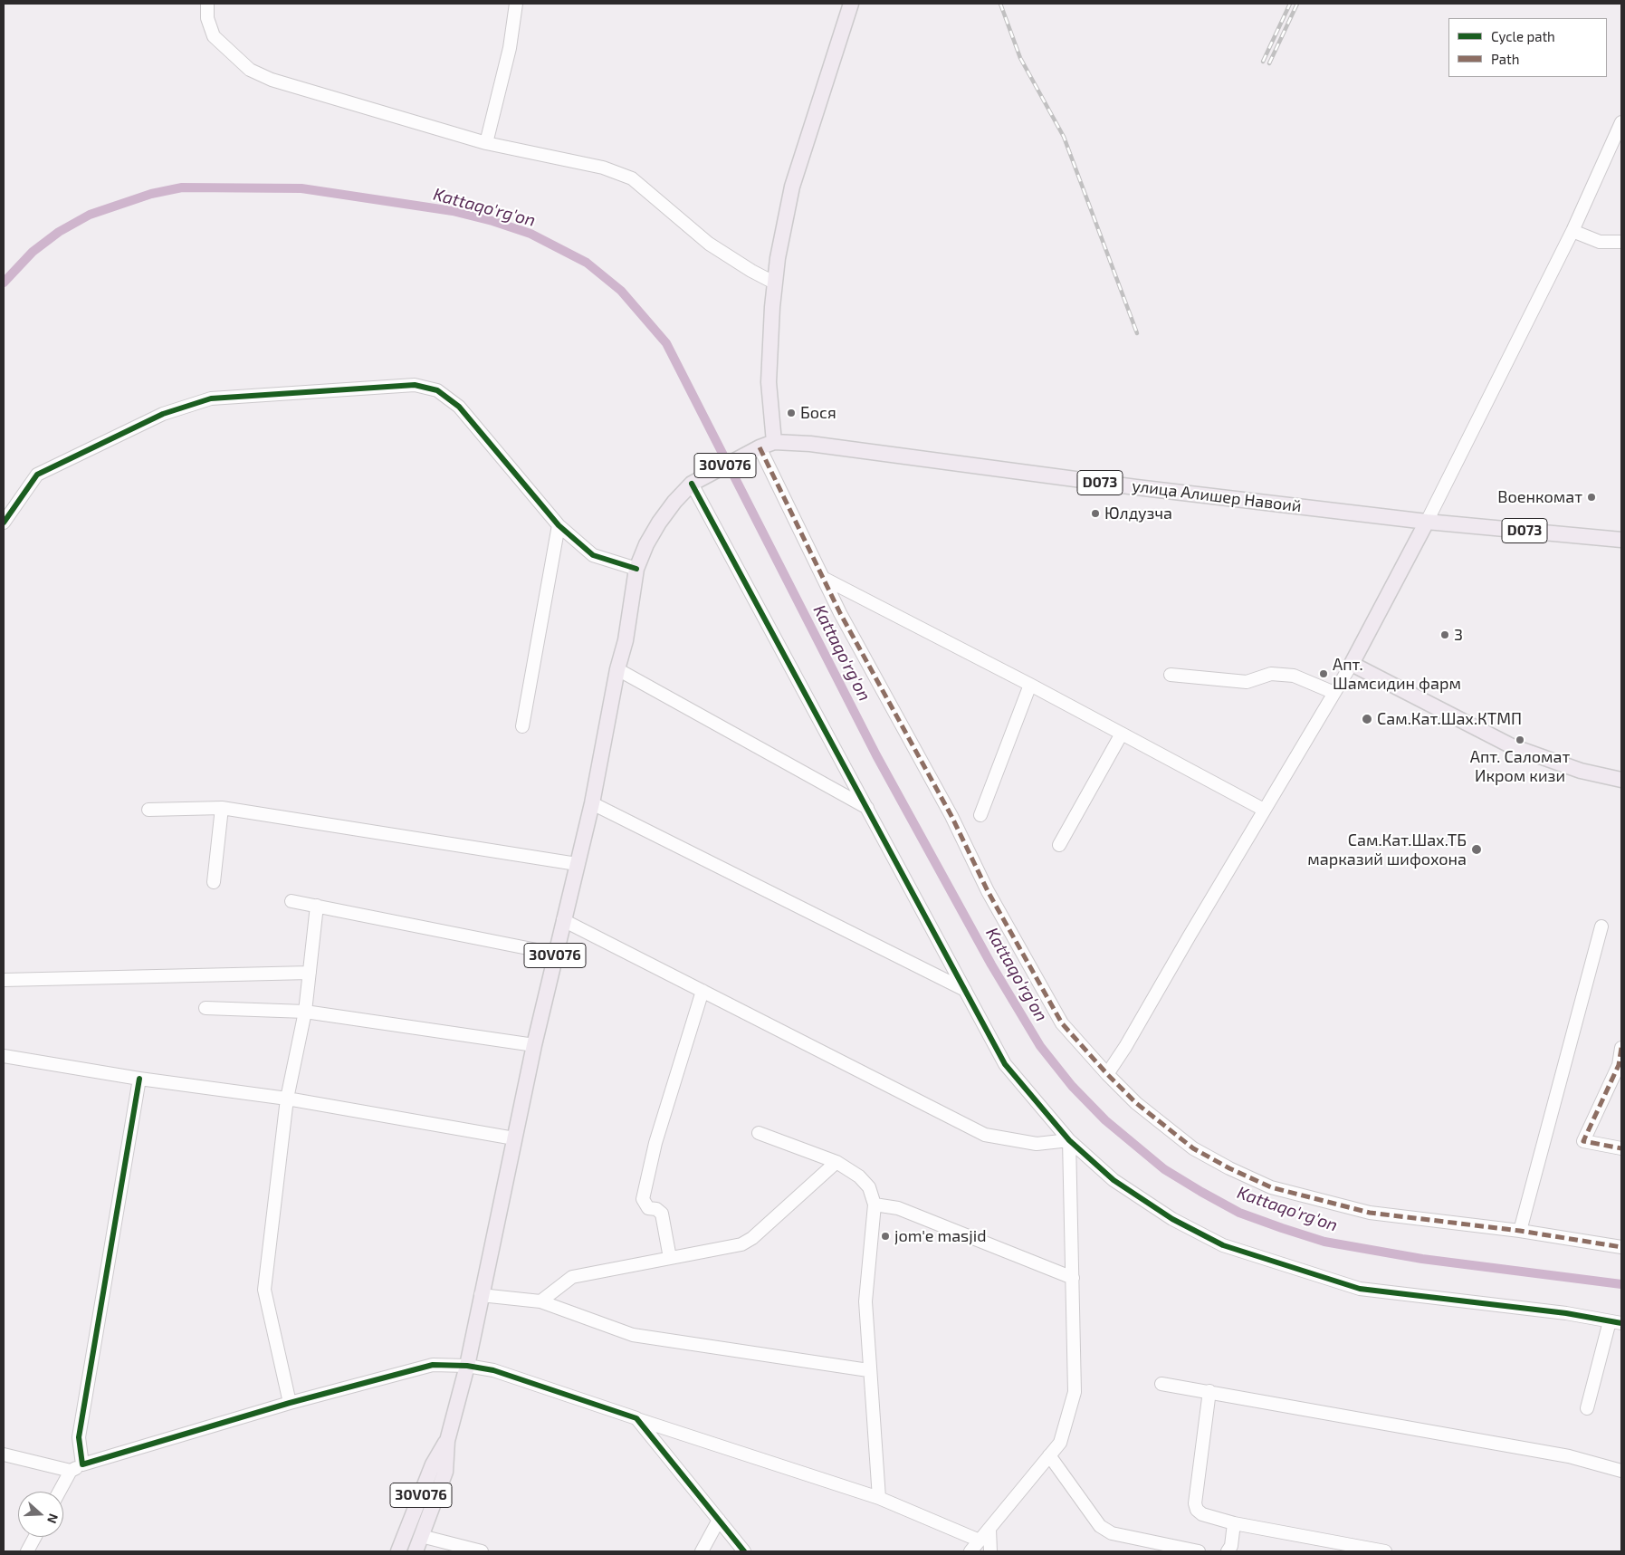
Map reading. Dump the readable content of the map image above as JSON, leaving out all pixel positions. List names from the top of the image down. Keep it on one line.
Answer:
{"streets":{"main road":["30V076","D073","улица Алишер Навоий"]},"crossings":[["30V076","улица Алишер Навоий"]],"water":["Kattaqo'rg'on"],"places":["Бося","Военкомат","Юлдузча","3","Апт. Шамсидин фарм","Сам.Кат.Шах.КТМП","Апт. Саломат Икром кизи","Сам.Кат.Шах.ТБ марказий шифохона","jom'e masjid"],"legend":["Cycle path","Path"],"north":"right"}
